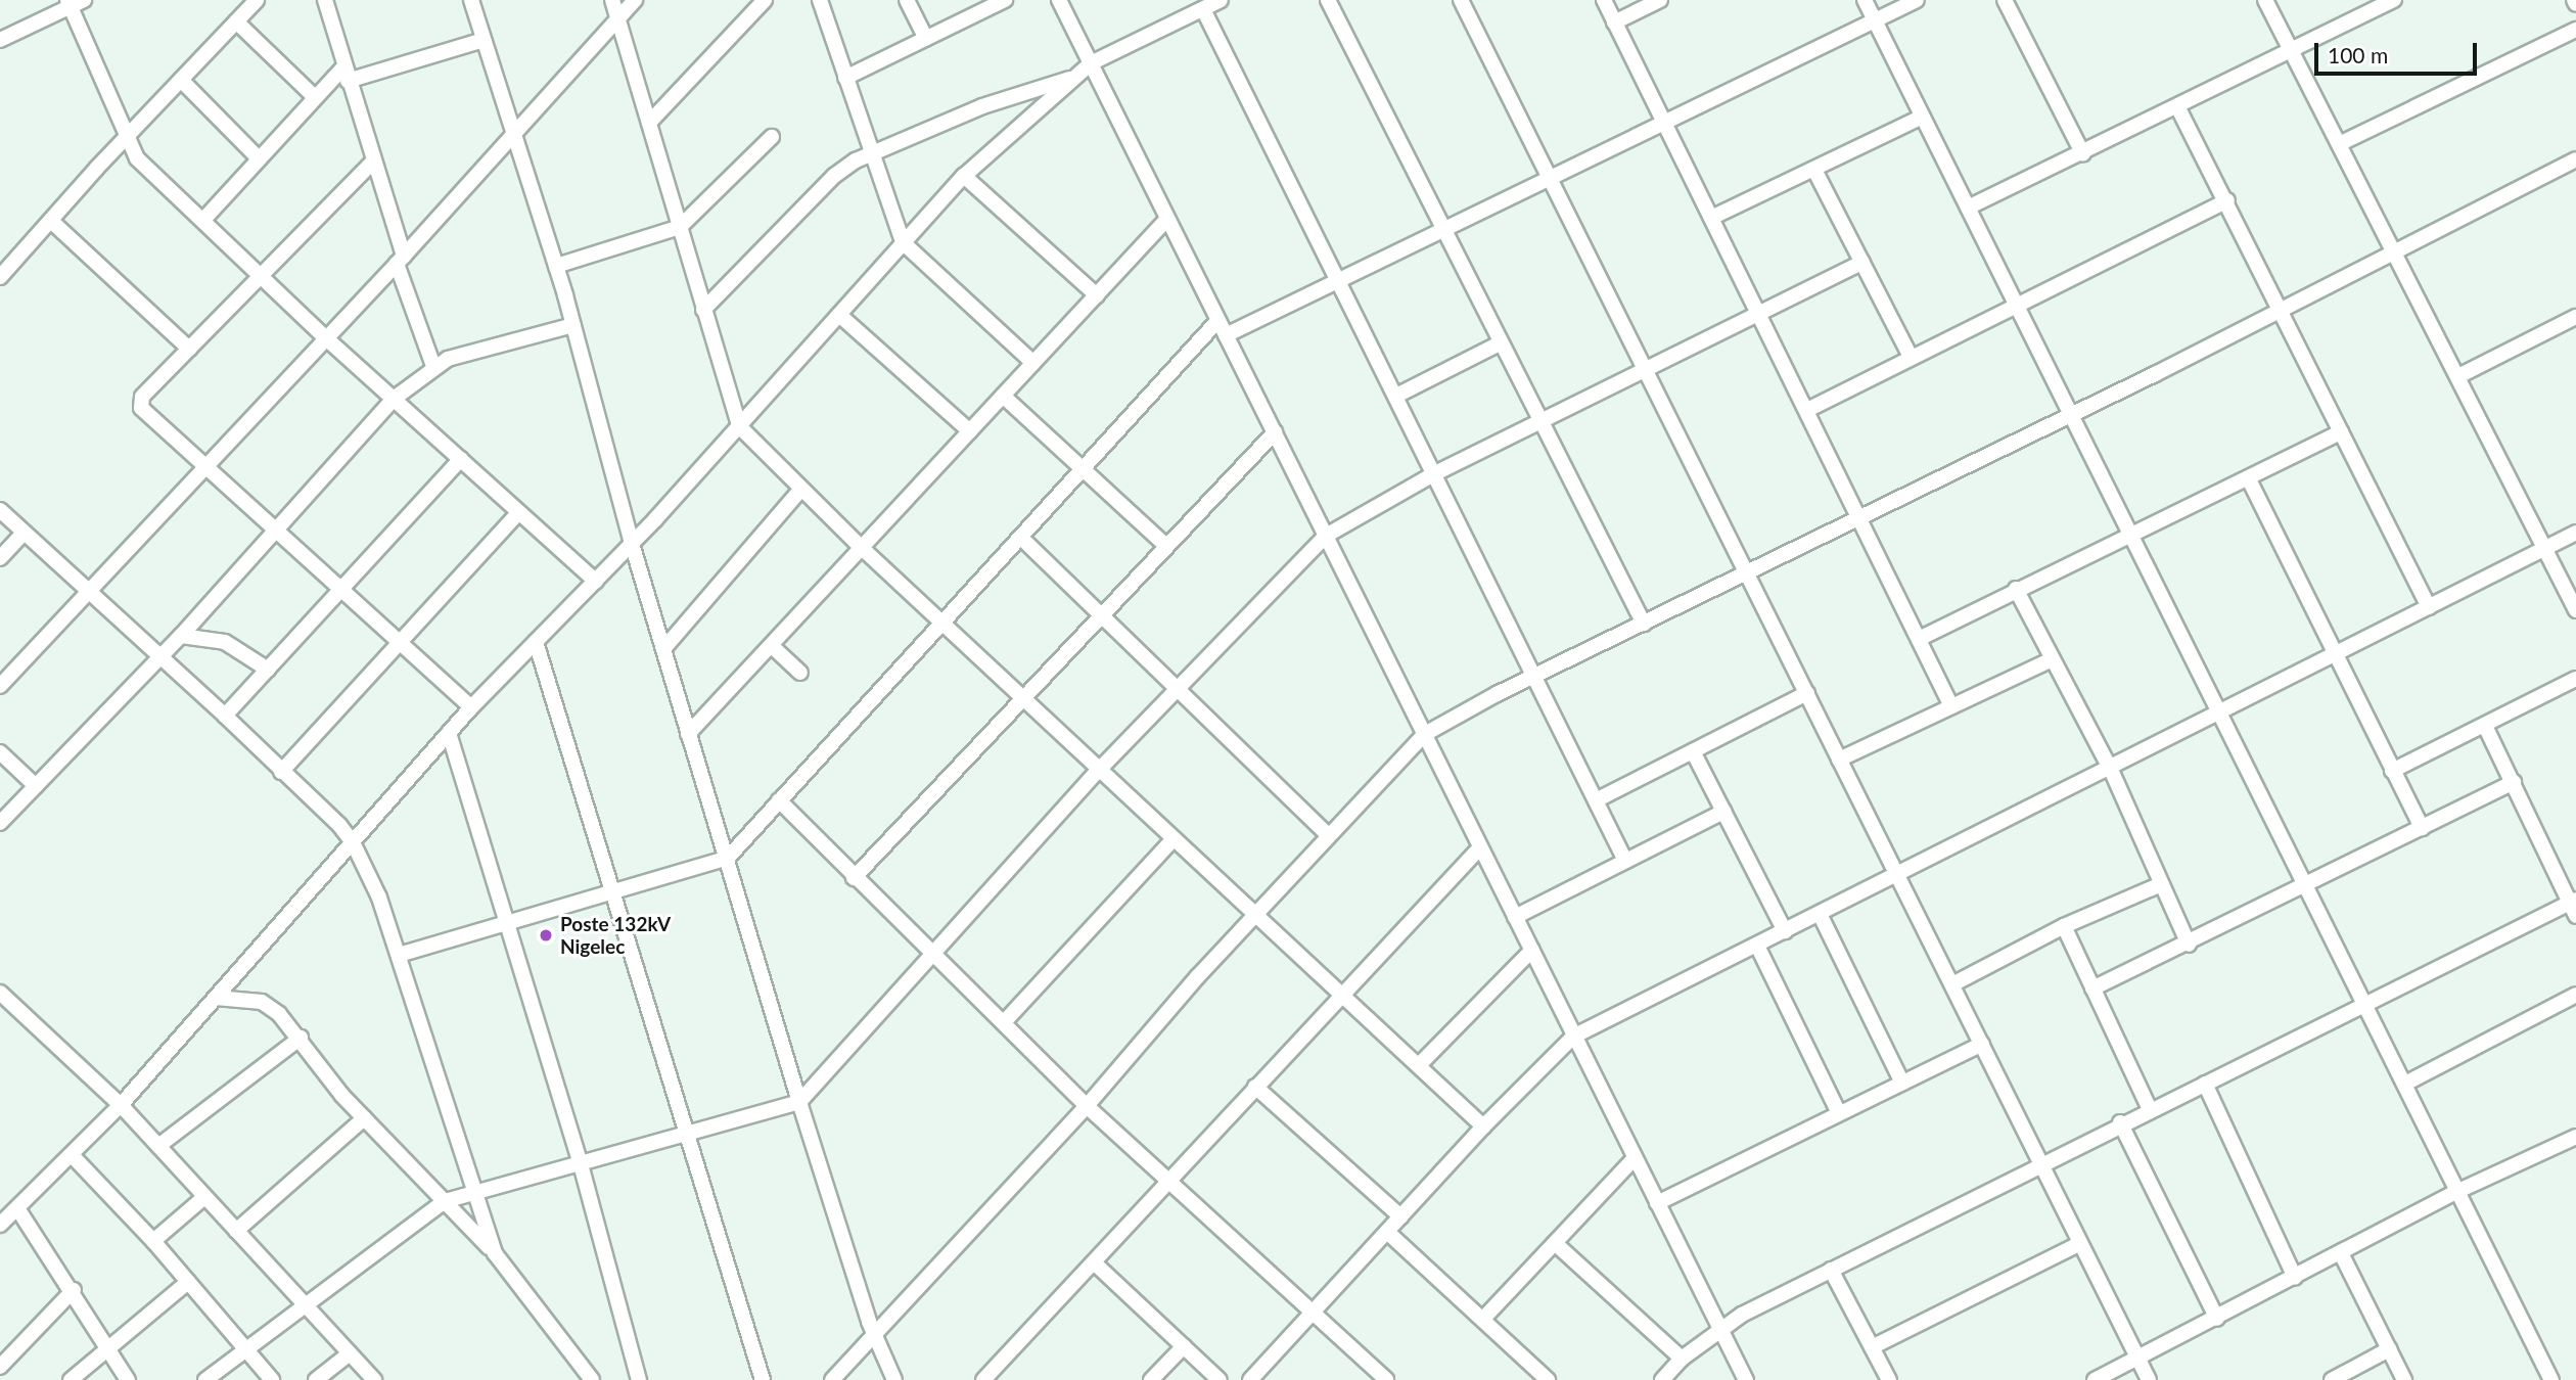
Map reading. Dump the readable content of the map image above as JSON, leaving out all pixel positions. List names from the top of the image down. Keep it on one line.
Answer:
{"places":["Poste 132kV Nigelec"],"scale_bar":"100 m"}
